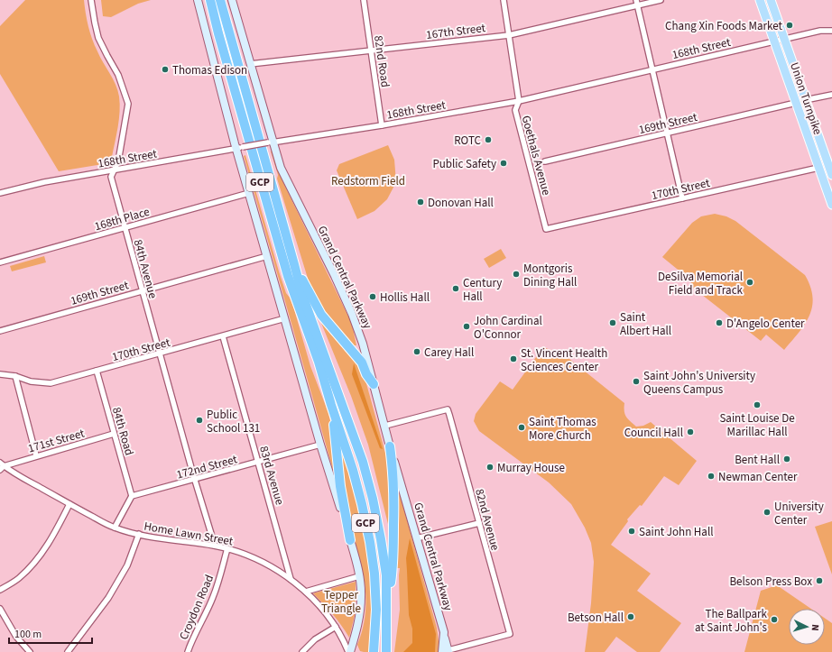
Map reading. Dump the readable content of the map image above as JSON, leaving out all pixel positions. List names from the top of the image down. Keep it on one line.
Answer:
{"streets":{"highway":["GCP"],"main road":["Union Turnpike","Grand Central Parkway"],"street":["167th Street","168th Street","82nd Road","169th Street","Goethals Avenue","170th Street","168th Place","84th Avenue","84th Road","171st Street","172nd Street","83rd Avenue","82nd Avenue","Home Lawn Street","Croydon Road"]},"crossings":[["167th Street","82nd Road"],["167th Street","Goethals Avenue"],["167th Street","Grand Central Parkway"],["168th Street","82nd Road"],["168th Street","Union Turnpike"],["168th Street","Goethals Avenue"],["168th Street","84th Avenue"],["168th Street","Grand Central Parkway"],["Union Turnpike","169th Street"],["Union Turnpike","170th Street"],["169th Street","84th Avenue"],["Goethals Avenue","170th Street"],["170th Street","84th Avenue"],["170th Street","84th Road"],["170th Street","83rd Avenue"],["168th Place","84th Avenue"],["84th Avenue","172nd Street"],["84th Avenue","Home Lawn Street"],["Grand Central Parkway","82nd Avenue"],["84th Road","171st Street"],["84th Road","172nd Street"],["171st Street","Home Lawn Street"],["172nd Street","83rd Avenue"],["83rd Avenue","Home Lawn Street"],["Home Lawn Street","Croydon Road"]],"parks":["Redstorm Field","Tepper Triangle"],"places":["Chang Xin Foods Market","Thomas Edison","ROTC","Public Safety","Donovan Hall","Montgoris Dining Hall","DeSilva Memorial Field and Track","Century Hall","Hollis Hall","Saint Albert Hall","D'Angelo Center","John Cardinal O'Connor","Carey Hall","St. Vincent Health Sciences Center","Saint John's University Queens Campus","Saint Louise De Marillac Hall","Public School 131","Saint Thomas More Church","Council Hall","Bent Hall","Murray House","Newman Center","University Center","Saint John Hall","Belson Press Box","Betson Hall","The Ballpark at Saint John's"],"scale_bar":"100 m","north":"right"}
